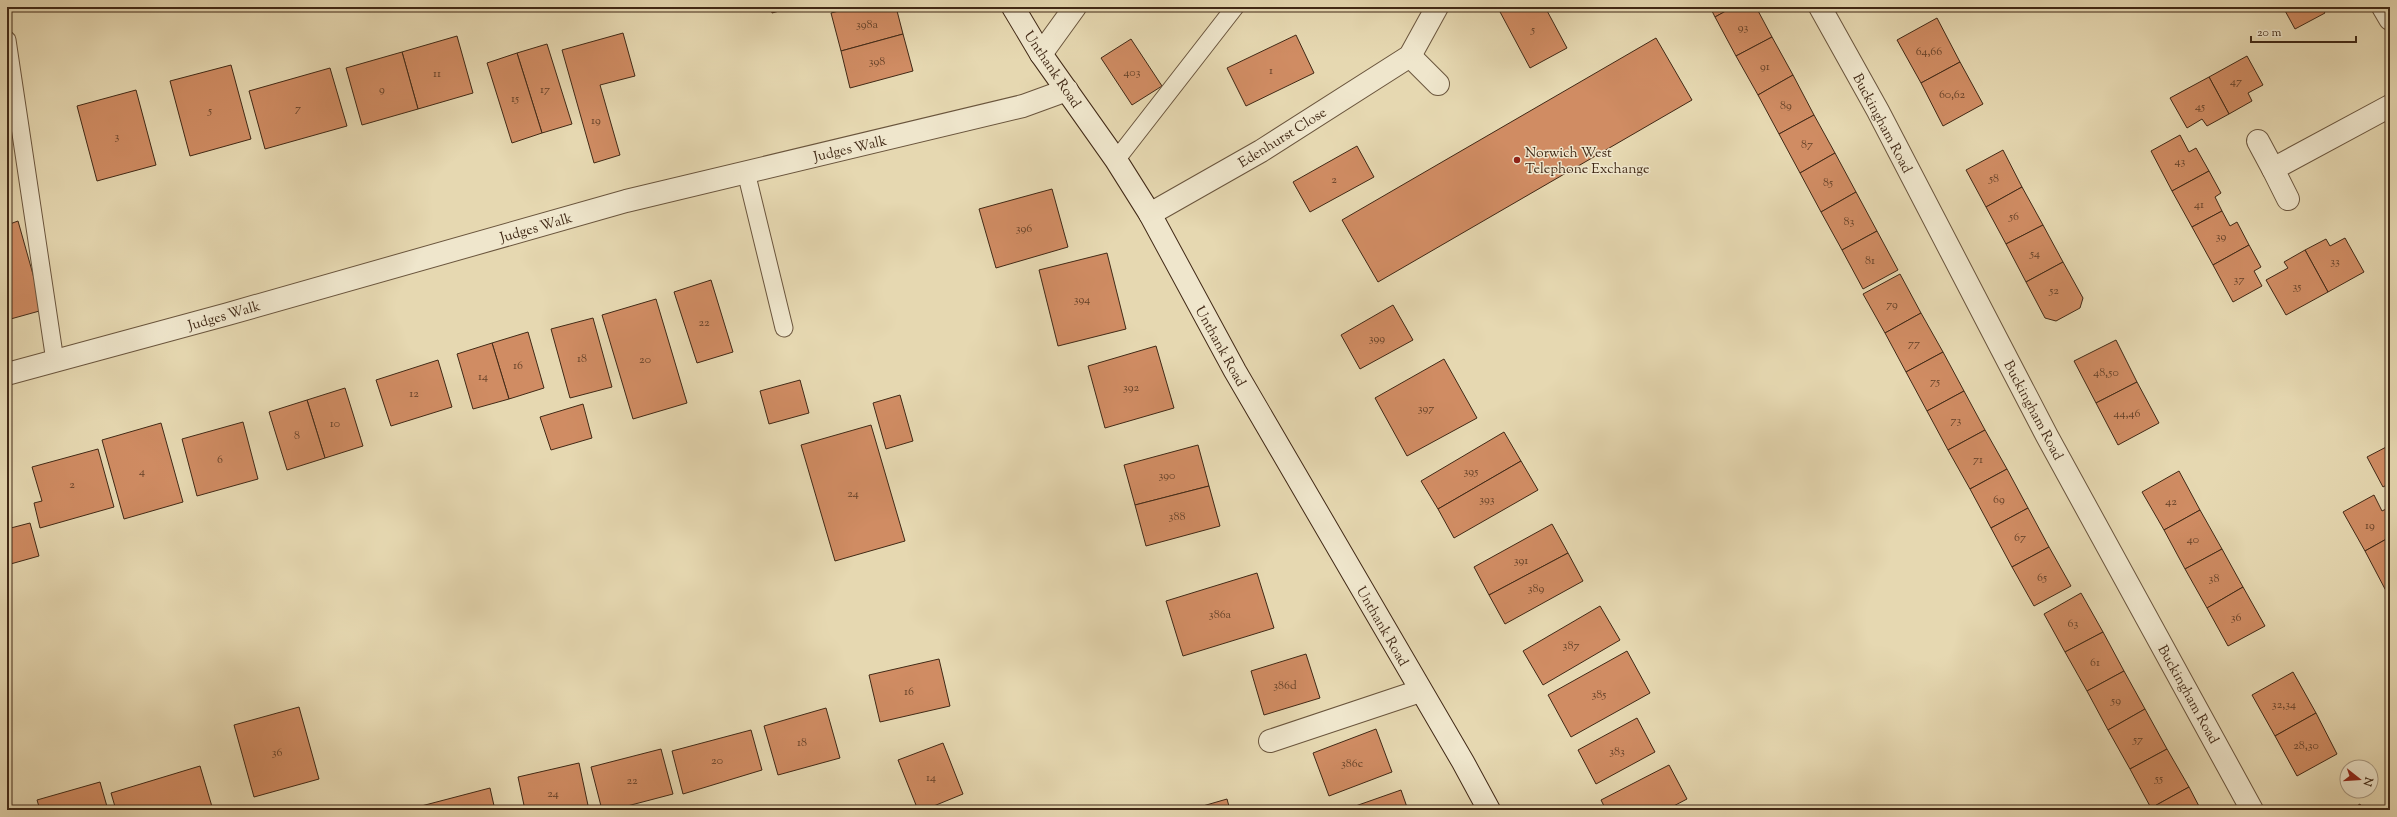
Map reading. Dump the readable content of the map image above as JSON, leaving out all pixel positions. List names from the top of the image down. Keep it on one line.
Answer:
{"streets":{"street":["Unthank Road","Buckingham Road","Edenhurst Close","Judges Walk"]},"crossings":[["Unthank Road","Edenhurst Close"],["Unthank Road","Judges Walk"]],"places":["Norwich West Telephone Exchange"],"house_numbers":["398a","93","5","64,66","398","91","1","403","11","47","9","17","60,62","15","89","45","7","5","19","3","87","43","58","2","85","41","56","83","396","39","54","81","33","37","35","52","394","79","22","399","77","18","20","16","48,50","14","75","392","12","397","44,46","73","10","8","6","71","4","395","390","2","24","393","69","42","388","19","67","40","391","65","38","389","386a","36","63","387","61","386d","16","385","59","32,34","57","18","28,30","383","36","20","386c","14","55","22","24"],"scale_bar":"20 m","north":"right"}
